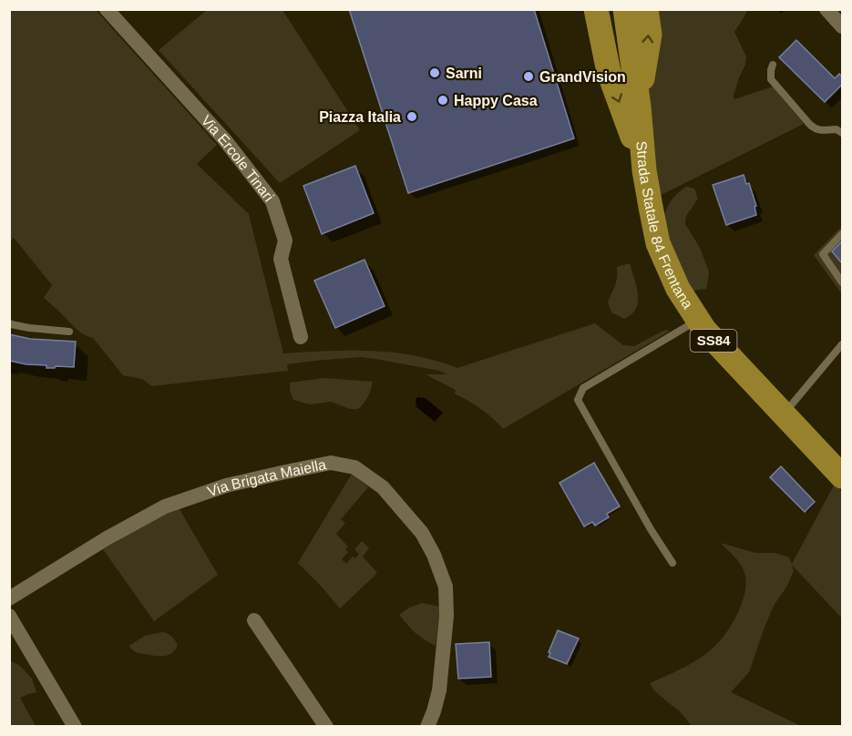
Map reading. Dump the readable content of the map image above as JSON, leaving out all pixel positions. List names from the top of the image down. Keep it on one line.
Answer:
{"streets":{"main road":["Strada Statale 84 Frentana","SS84"],"street":["Via Ercole Tinari","Via Brigata Maiella"]},"places":["Sarni","GrandVision","Happy Casa","Piazza Italia"]}
